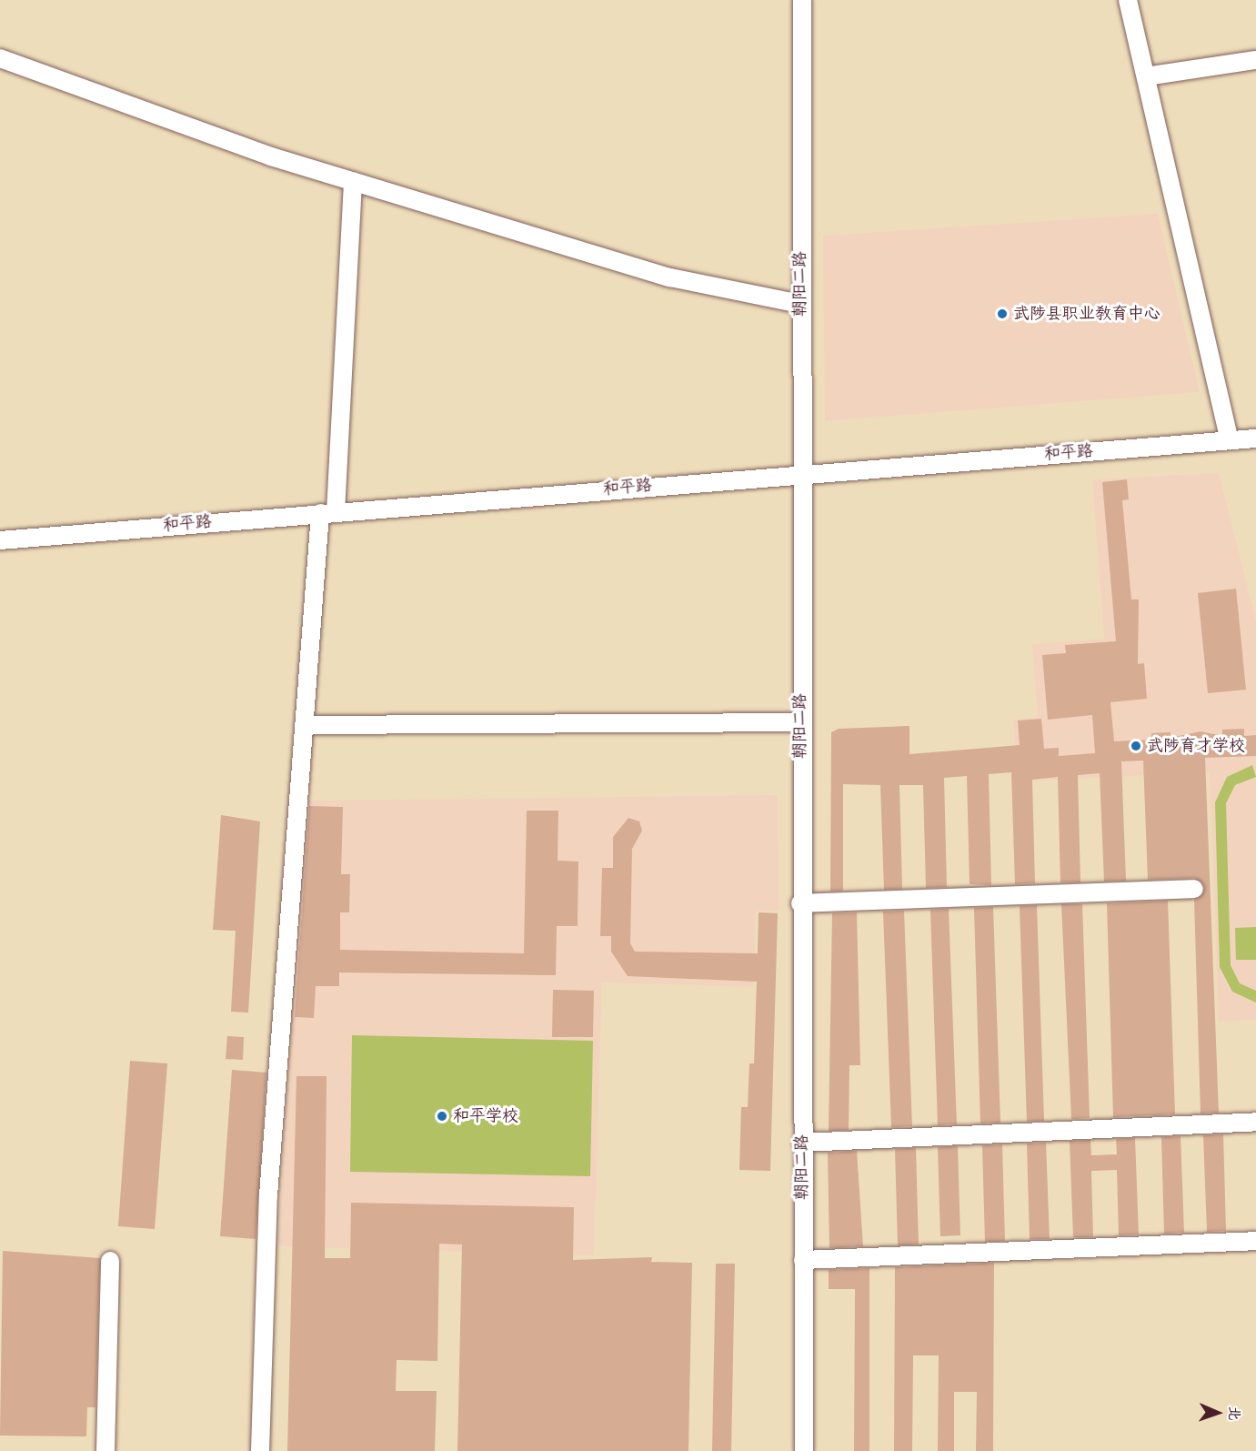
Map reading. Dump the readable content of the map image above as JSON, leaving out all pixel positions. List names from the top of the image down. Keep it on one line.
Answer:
{"streets":{"street":["朝阳二路","和平路"]},"crossings":[["朝阳二路","和平路"]],"places":["武陟县职业教育中心","武陟育才学校","和平学校"],"north":"right"}
